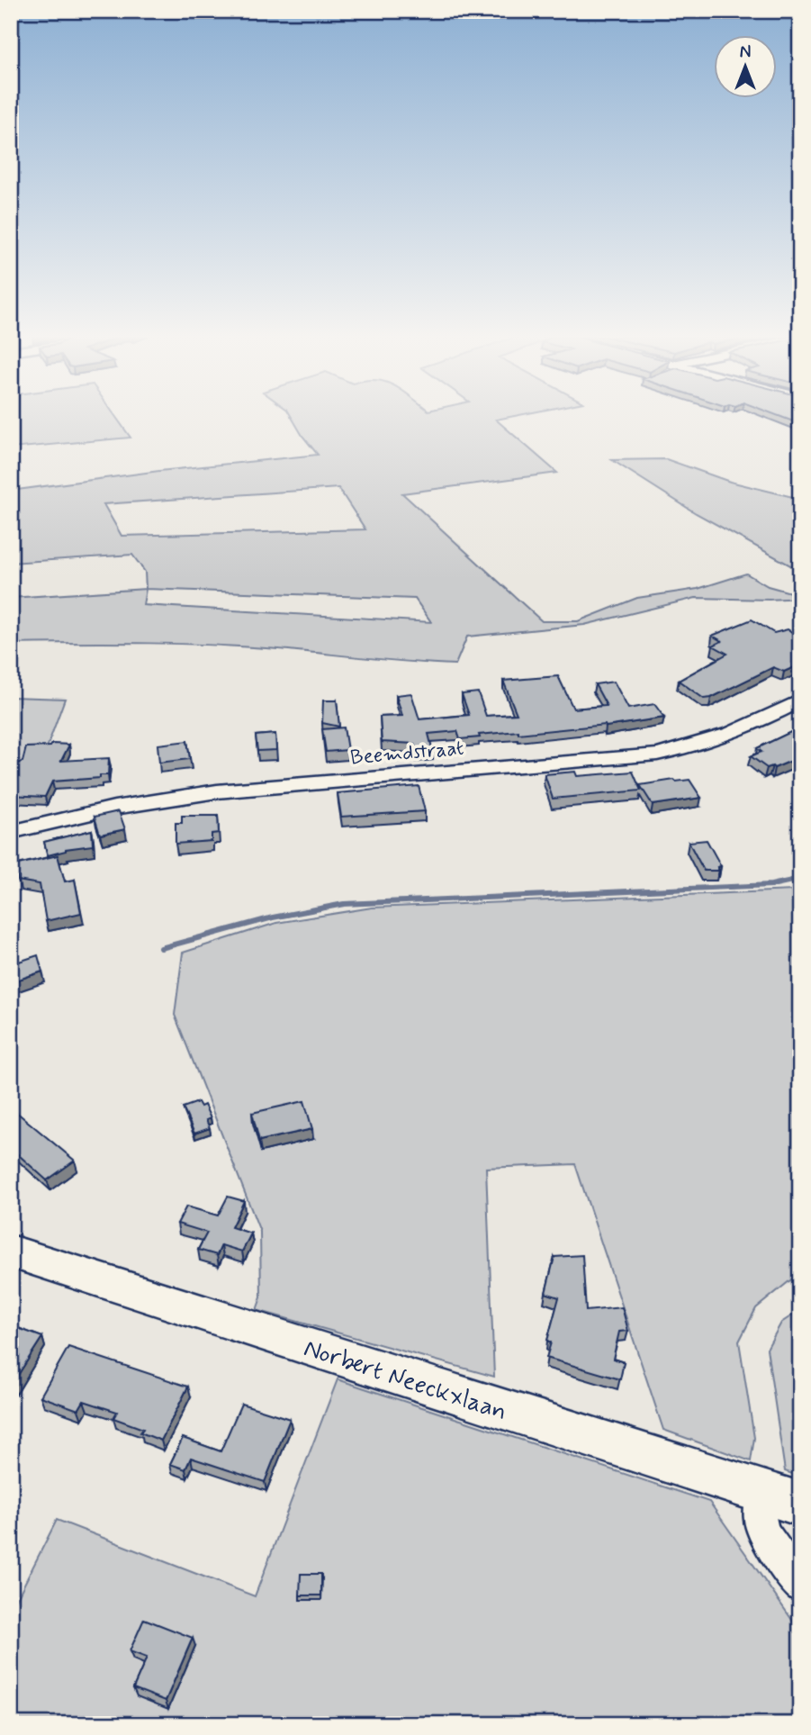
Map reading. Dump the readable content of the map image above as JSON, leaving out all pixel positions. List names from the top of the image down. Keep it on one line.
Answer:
{"streets":{"main road":["Norbert Neeckxlaan"],"street":["Beemdstraat"]},"north":"top"}
